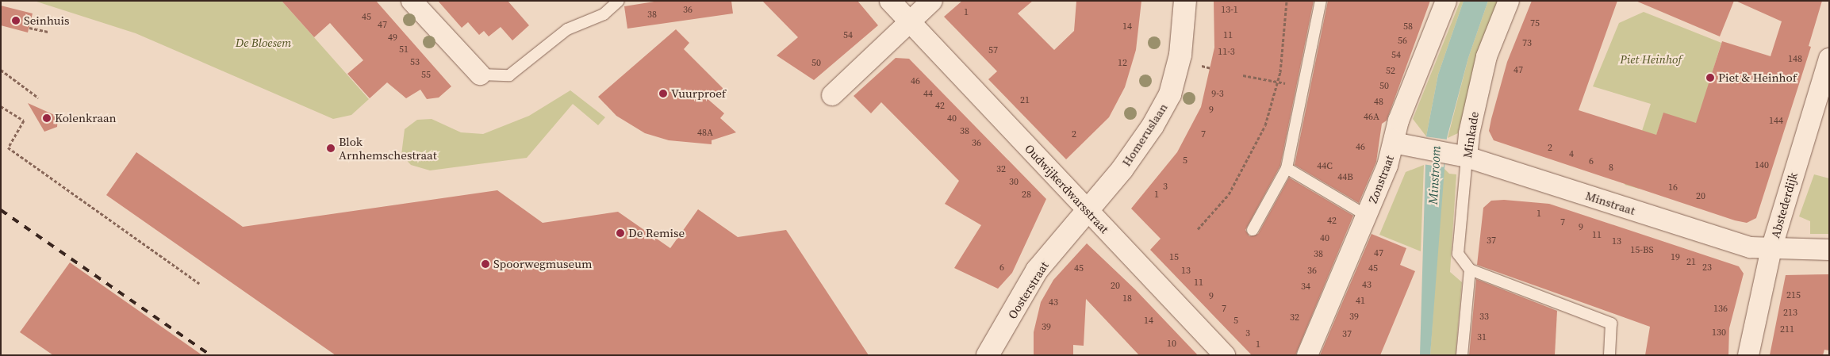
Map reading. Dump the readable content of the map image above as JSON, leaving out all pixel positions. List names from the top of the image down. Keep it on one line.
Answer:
{"streets":{"street":["Homeruslaan","Minkade","Zonstraat","Oudwijkerdwarsstraat","Minstraat","Abstederdijk","Oosterstraat"]},"crossings":[["Homeruslaan","Oudwijkerdwarsstraat"],["Homeruslaan","Oosterstraat"],["Minkade","Minstraat"],["Zonstraat","Minstraat"],["Oudwijkerdwarsstraat","Oosterstraat"],["Minstraat","Abstederdijk"]],"water":["Minstroom"],"parks":["De Bloesem","Piet Heinhof"],"places":["Seinhuis","Piet & Heinhof","Vuurproef","Kolenkraan","Blok Arnhemschestraat","De Remise","Spoorwegmuseum"],"house_numbers":["36","13-1","1","38","45","75","47","14","58","54","11","49","56","73","51","57","11-3","54","148","53","50","12","47","52","55","46","50","44","9-3","21","48","42","9","46A","40","144","38","48A","2","7","36","46","2","4","5","6","140","44C","8","32","44B","30","3","16","28","1","20","1","42","7","9","11","40","37","13","15-BS","47","38","15","19","21","6","23","45","45","13","36","11","43","20","34","215","9","18","41","43","7","136","213","39","33","32","14","5","39","211","130","3","37","31","10","1"]}
